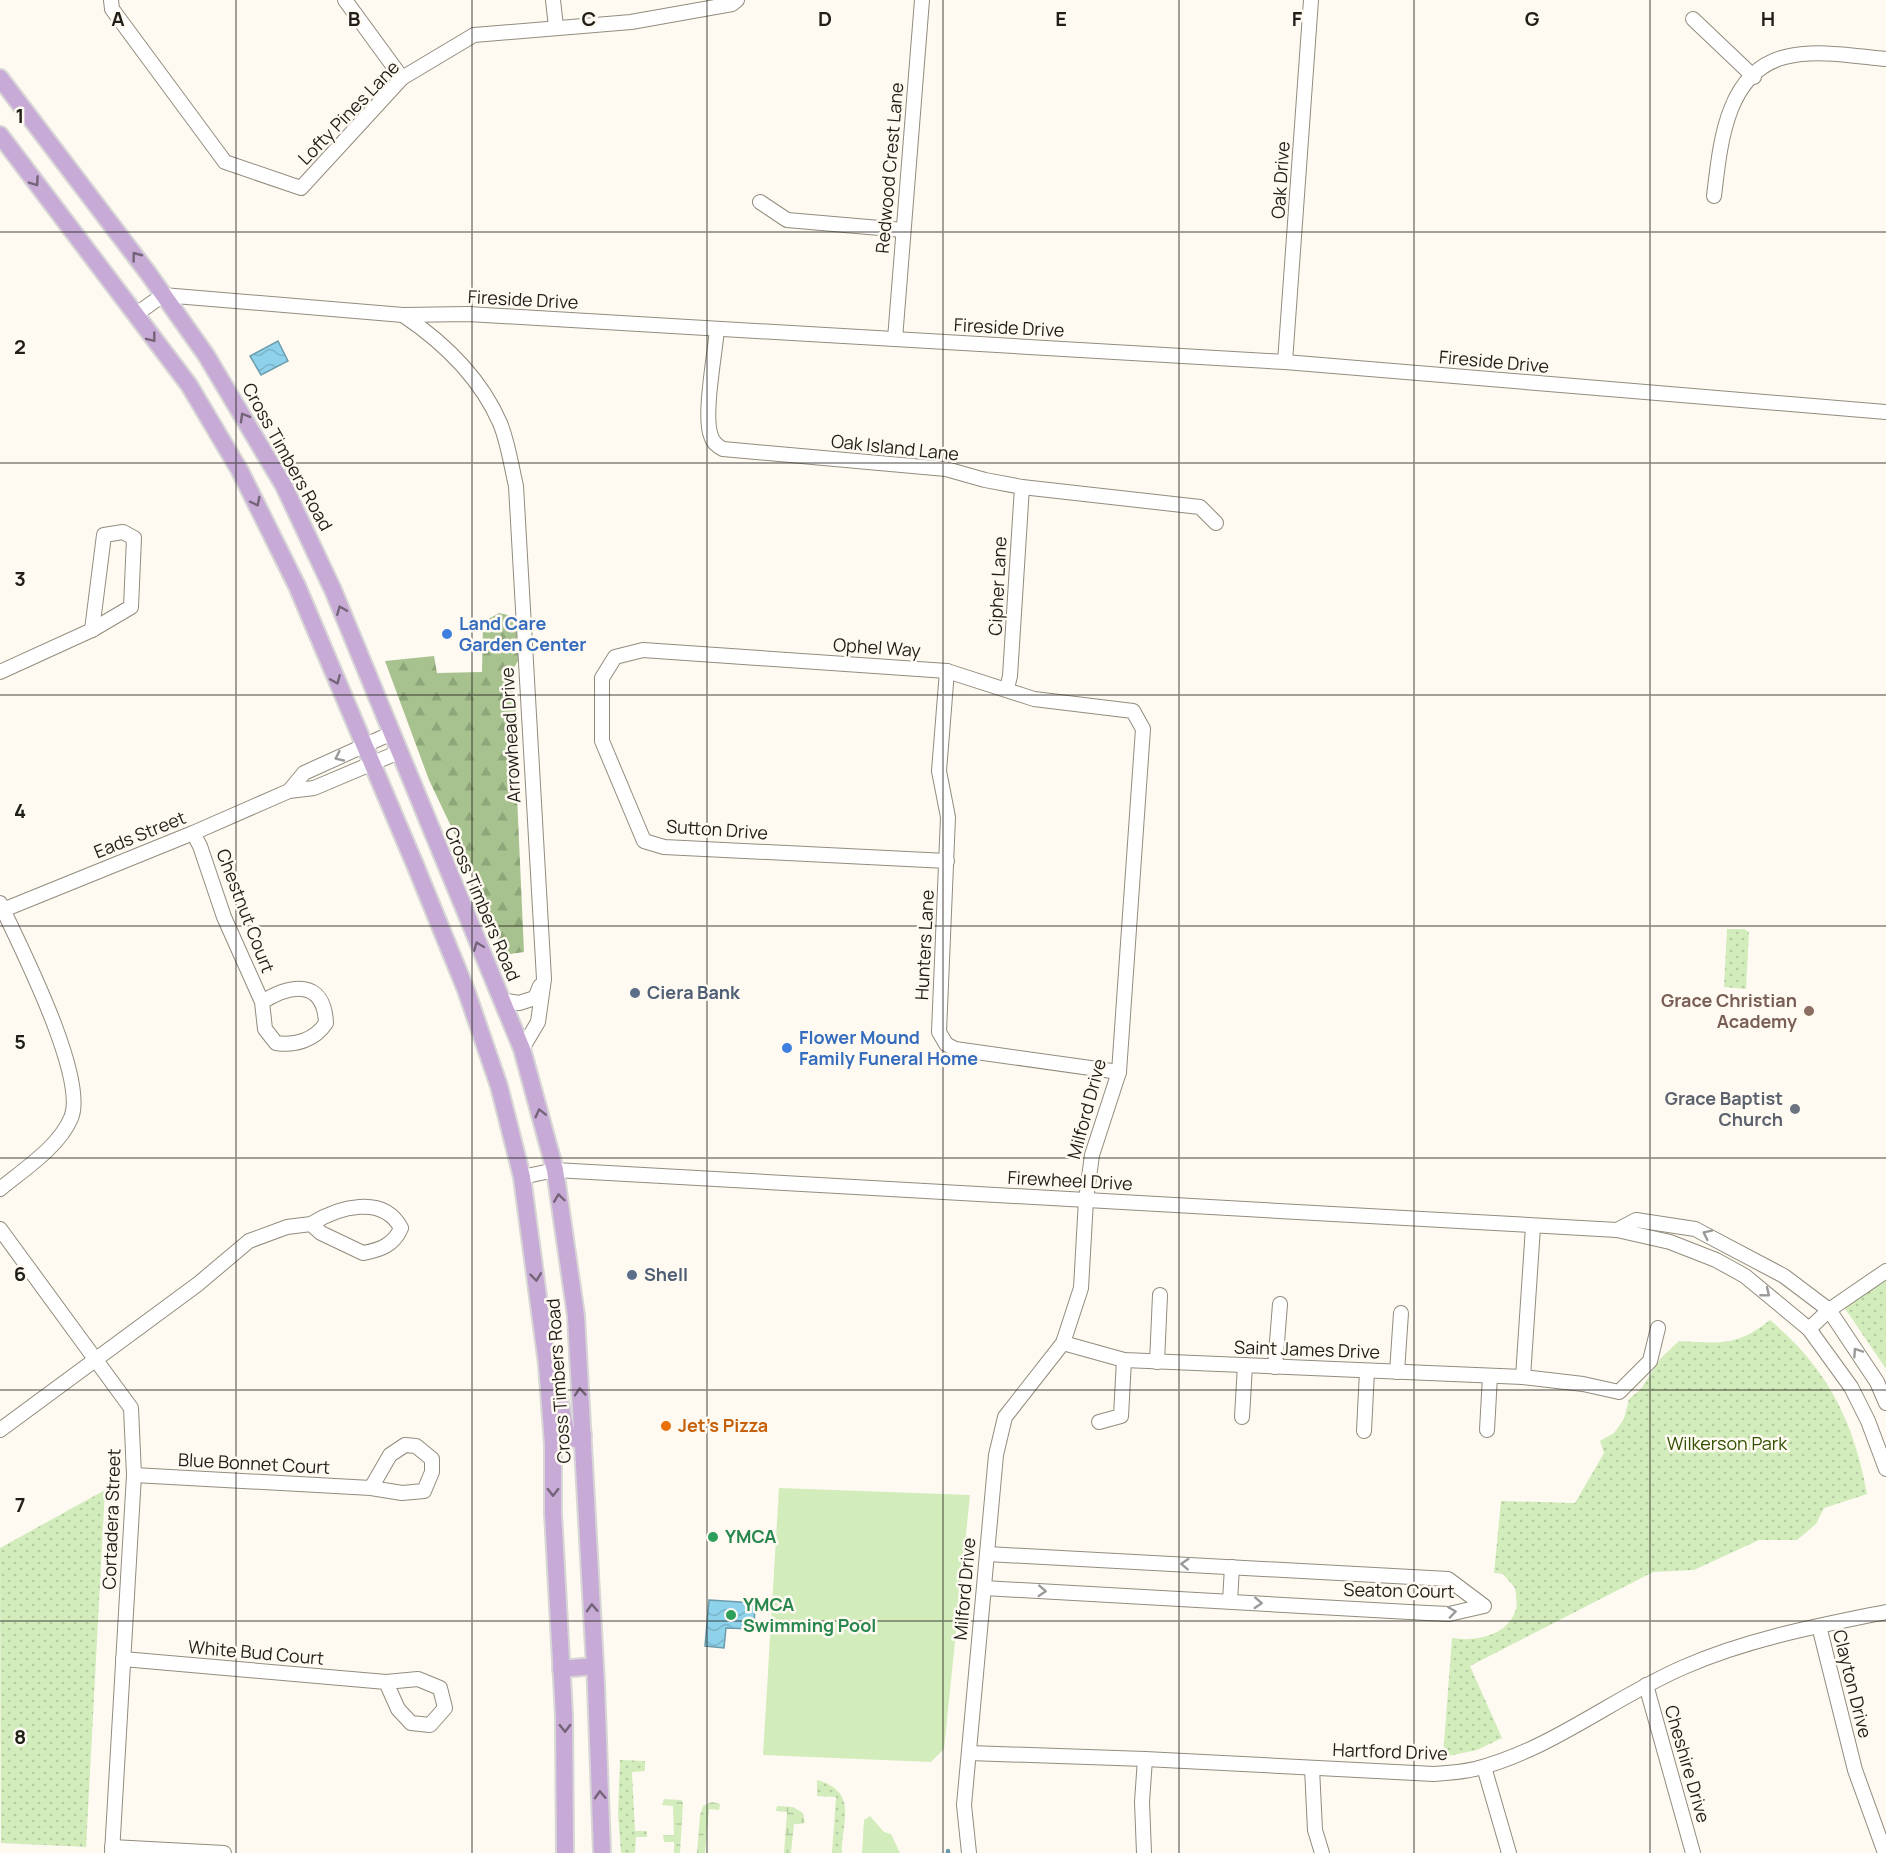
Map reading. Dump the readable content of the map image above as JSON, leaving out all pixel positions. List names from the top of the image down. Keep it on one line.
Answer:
{"streets":{"main road":["Cross Timbers Road"],"street":["Lofty Pines Lane","Redwood Crest Lane","Oak Drive","Fireside Drive","Oak Island Lane","Cipher Lane","Ophel Way","Arrowhead Drive","Sutton Drive","Eads Street","Chestnut Court","Hunters Lane","Milford Drive","Firewheel Drive","Saint James Drive","Blue Bonnet Court","Cortadera Street","Seaton Court","White Bud Court","Clayton Drive","Hartford Drive","Cheshire Drive"]},"crossings":[["Redwood Crest Lane","Fireside Drive"],["Oak Drive","Fireside Drive"],["Fireside Drive","Oak Island Lane"],["Fireside Drive","Cross Timbers Road"],["Fireside Drive","Arrowhead Drive"],["Oak Island Lane","Cipher Lane"],["Cross Timbers Road","Arrowhead Drive"],["Cross Timbers Road","Eads Street"],["Cross Timbers Road","Firewheel Drive"],["Cipher Lane","Ophel Way"],["Ophel Way","Sutton Drive"],["Ophel Way","Hunters Lane"],["Ophel Way","Milford Drive"],["Sutton Drive","Hunters Lane"],["Eads Street","Chestnut Court"],["Hunters Lane","Milford Drive"],["Milford Drive","Firewheel Drive"],["Milford Drive","Saint James Drive"],["Milford Drive","Seaton Court"],["Milford Drive","Hartford Drive"],["Blue Bonnet Court","Cortadera Street"],["Cortadera Street","White Bud Court"],["Clayton Drive","Hartford Drive"],["Hartford Drive","Cheshire Drive"]],"parks":["Wilkerson Park"],"places":["Land Care Garden Center","Ciera Bank","Grace Christian Academy","Flower Mound Family Funeral Home","Grace Baptist Church","Shell","Jet's Pizza","YMCA","YMCA Swimming Pool"],"grid":{"columns":["A","B","C","D","E","F","G","H"],"rows":["1","2","3","4","5","6","7","8"]}}
